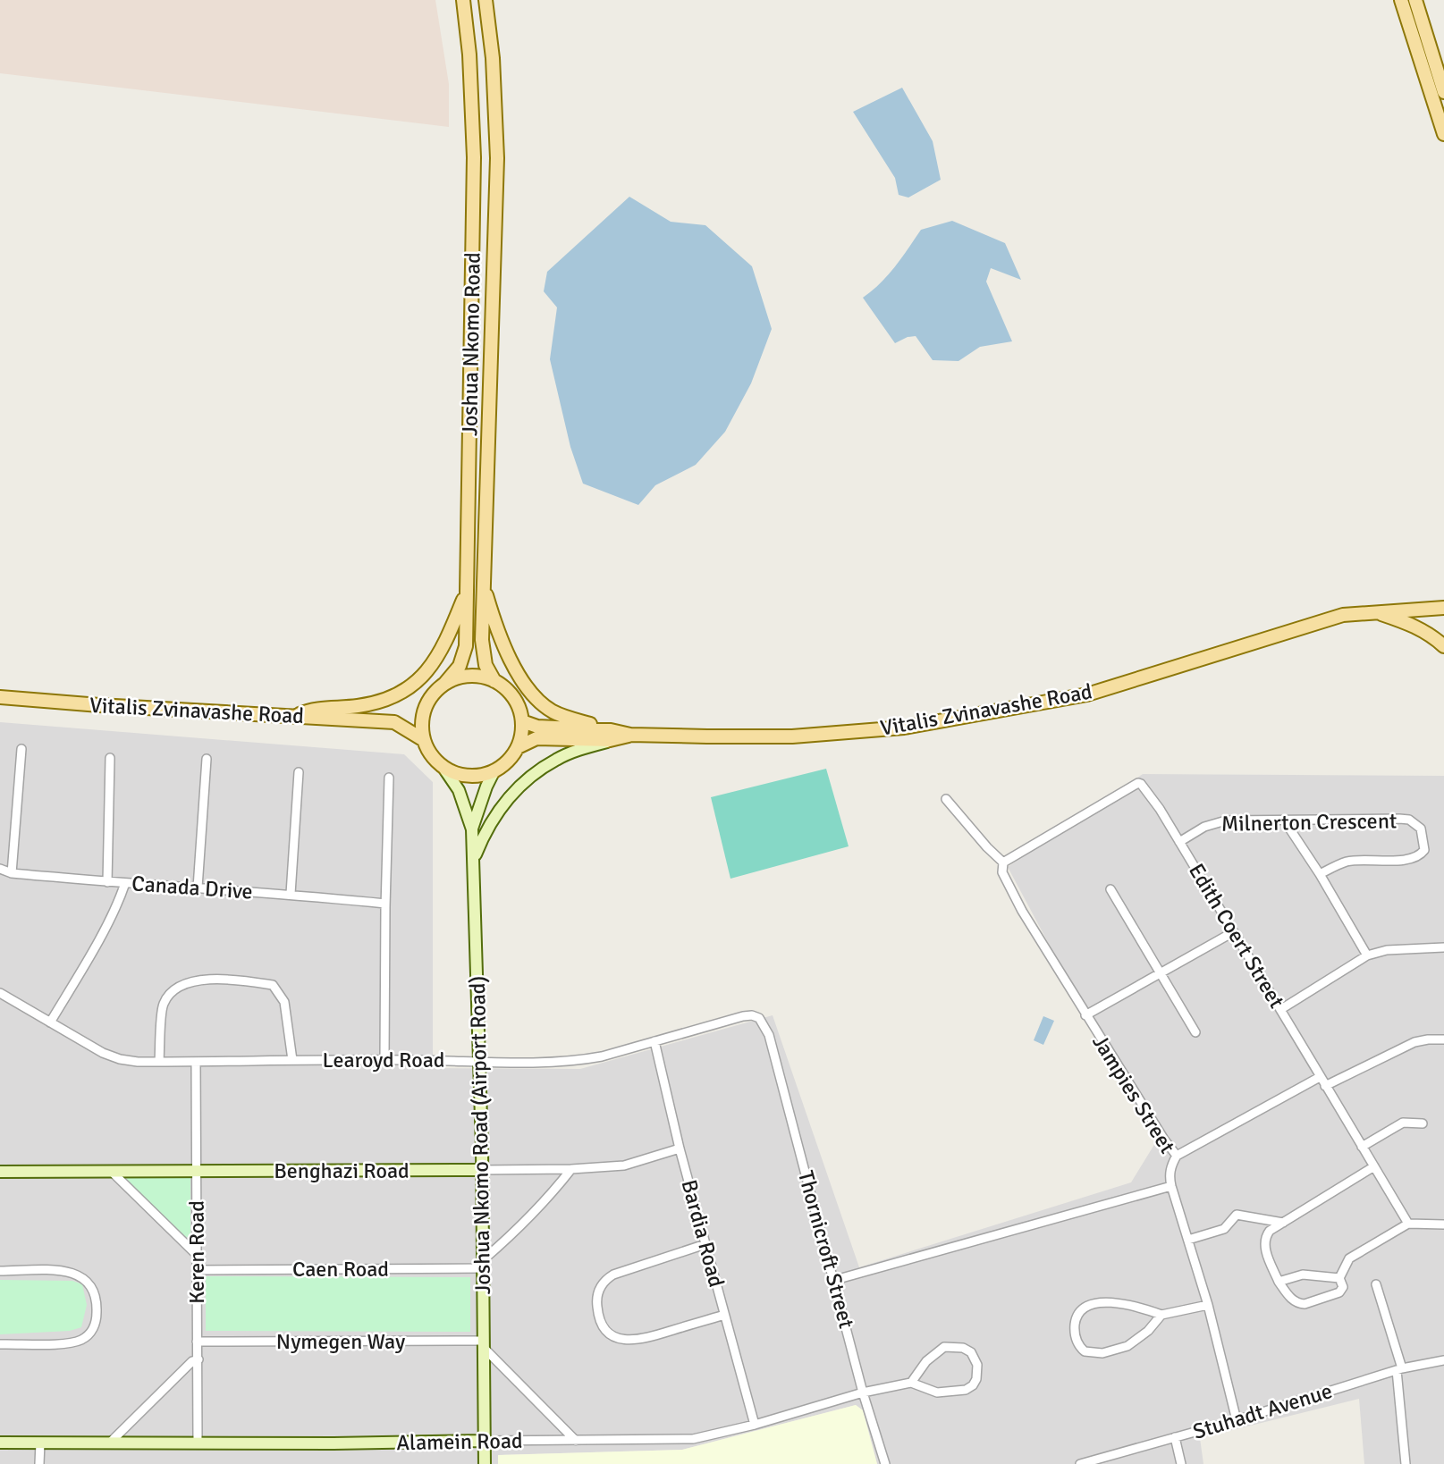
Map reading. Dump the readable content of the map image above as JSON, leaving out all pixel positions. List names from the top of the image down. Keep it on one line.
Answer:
{"streets":{"main road":["Joshua Nkomo Road","Vitalis Zvinavashe Road"],"street":["Milnerton Crescent","Canada Drive","Edith Coert Street","Learoyd Road","Jampies Street","Joshua Nkomo Road (Airport Road)","Benghazi Road","Bardia Road","Thornicroft Street","Keren Road","Caen Road","Nymegen Way","Stuhadt Avenue","Alamein Road"]},"crossings":[["Joshua Nkomo Road","Vitalis Zvinavashe Road"],["Milnerton Crescent","Edith Coert Street"],["Edith Coert Street","Jampies Street"],["Learoyd Road","Joshua Nkomo Road (Airport Road)"],["Learoyd Road","Bardia Road"],["Learoyd Road","Thornicroft Street"],["Learoyd Road","Keren Road"],["Jampies Street","Stuhadt Avenue"],["Joshua Nkomo Road (Airport Road)","Benghazi Road"],["Joshua Nkomo Road (Airport Road)","Caen Road"],["Joshua Nkomo Road (Airport Road)","Nymegen Way"],["Joshua Nkomo Road (Airport Road)","Alamein Road"],["Benghazi Road","Bardia Road"],["Benghazi Road","Keren Road"],["Bardia Road","Alamein Road"],["Thornicroft Street","Alamein Road"],["Keren Road","Caen Road"],["Keren Road","Nymegen Way"],["Keren Road","Alamein Road"]]}
